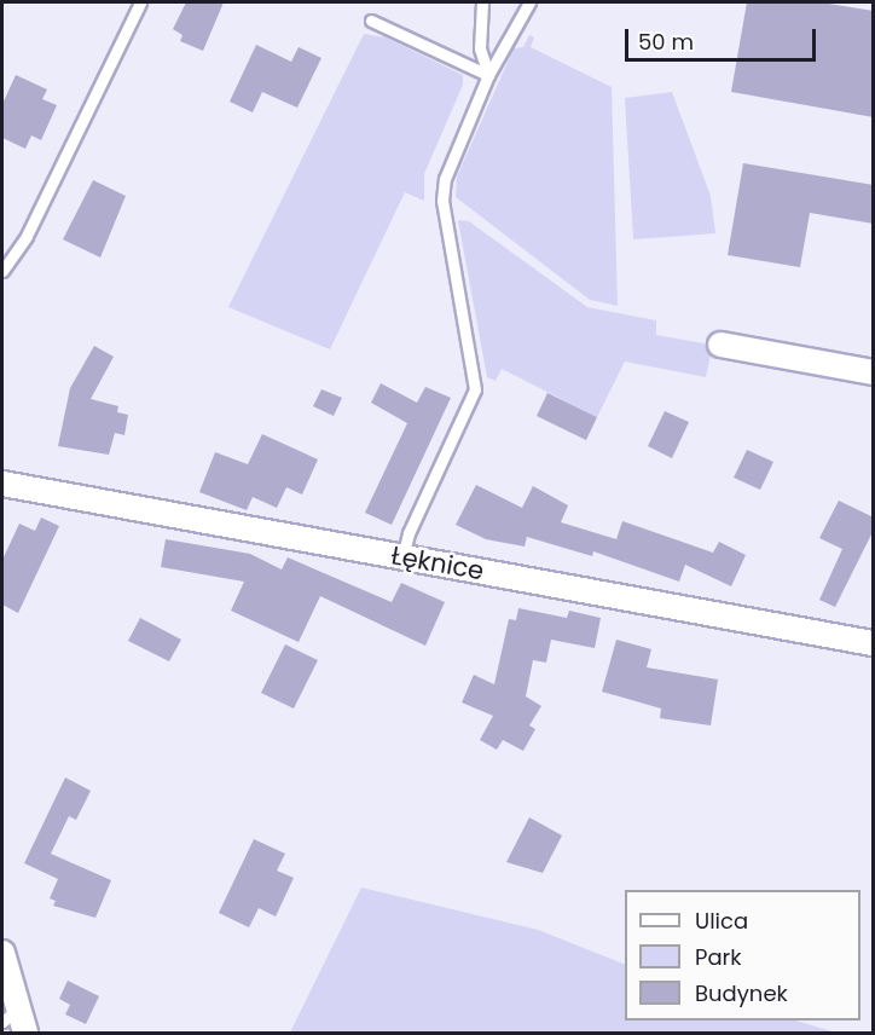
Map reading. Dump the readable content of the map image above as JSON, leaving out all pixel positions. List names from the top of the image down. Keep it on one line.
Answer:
{"streets":{"street":["Łęknice"]},"legend":["Ulica","Park","Budynek"],"scale_bar":"50 m"}
